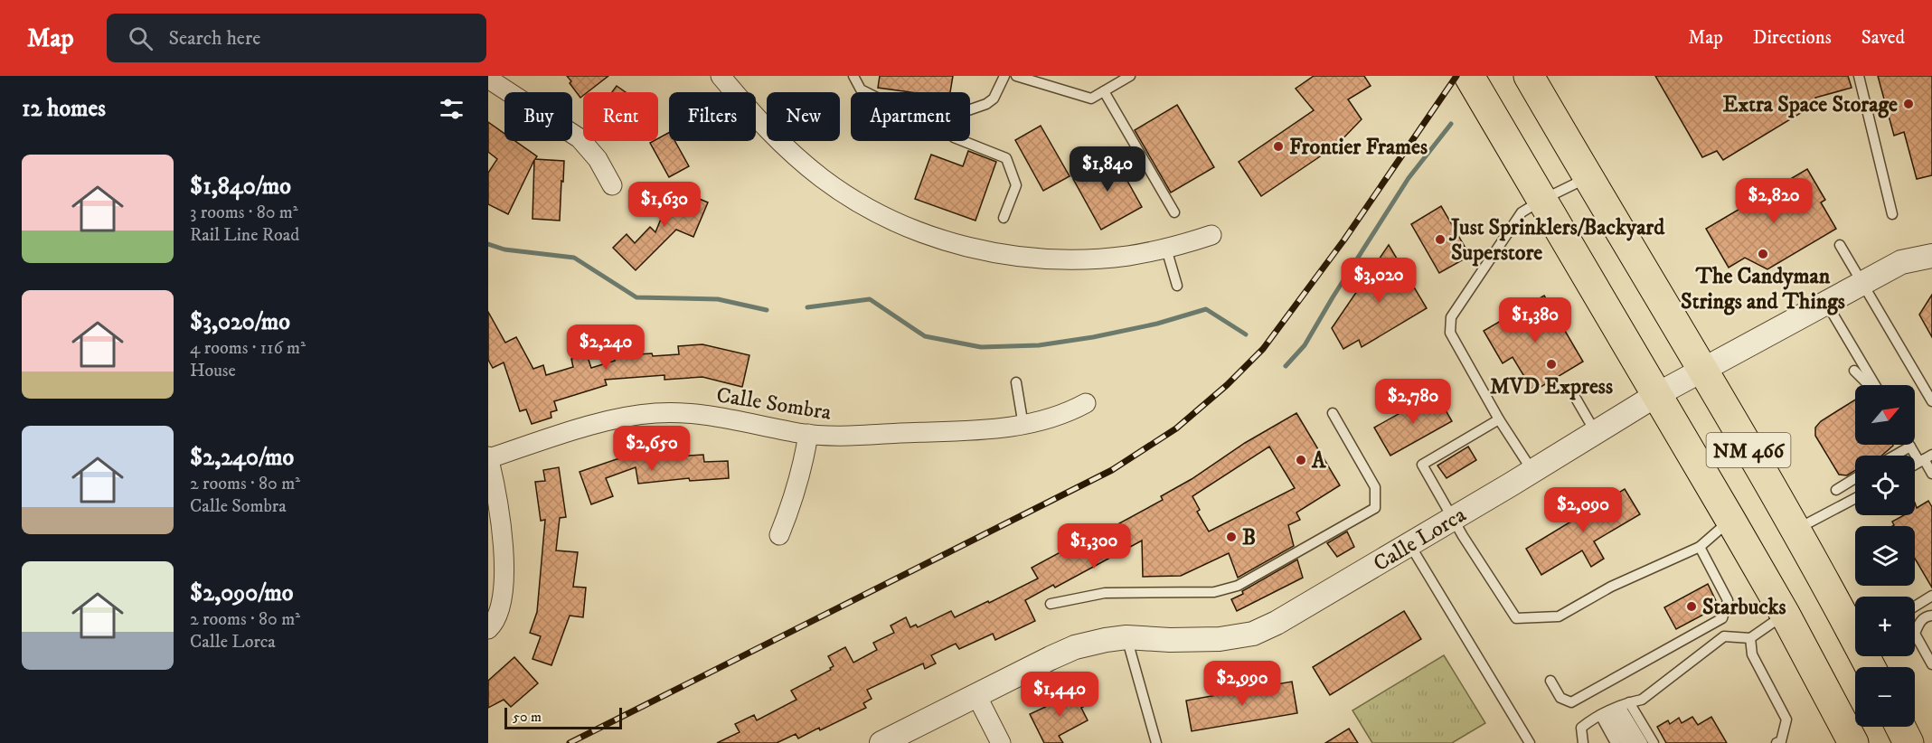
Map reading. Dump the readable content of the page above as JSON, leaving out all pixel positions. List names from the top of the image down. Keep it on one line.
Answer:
{"streets":{"main road":["NM 466"],"street":["Calle Sombra","Calle Lorca"]},"crossings":[["NM 466","Calle Lorca"]],"places":["Extra Space Storage","Frontier Frames","Just Sprinklers/Backyard Superstore","The Candyman Strings and Things","MVD Express","A","B","Starbucks"],"scale_bar":"50 m","north":"top right","page":{"header":"Map","search":"Search here","nav":["Map","Directions","Saved"],"heading":"12 homes","chip":["Buy","Rent","Filters","New","Apartment"],"list":[{"name":"$1,840/mo","note":"3 rooms · 80 m² · Rail Line Road"},{"name":"$3,020/mo","note":"4 rooms · 116 m² · House"},{"name":"$2,240/mo","note":"2 rooms · 80 m² · Calle Sombra"},{"name":"$2,090/mo","note":"2 rooms · 80 m² · Calle Lorca"}],"price":["$1,840","$2,820","$1,630","$3,020","$1,380","$2,240","$2,780","$2,650","$2,090","$1,300","$2,990","$1,440"],"map_buttons":["+","−"],"scale":"50 m"}}
